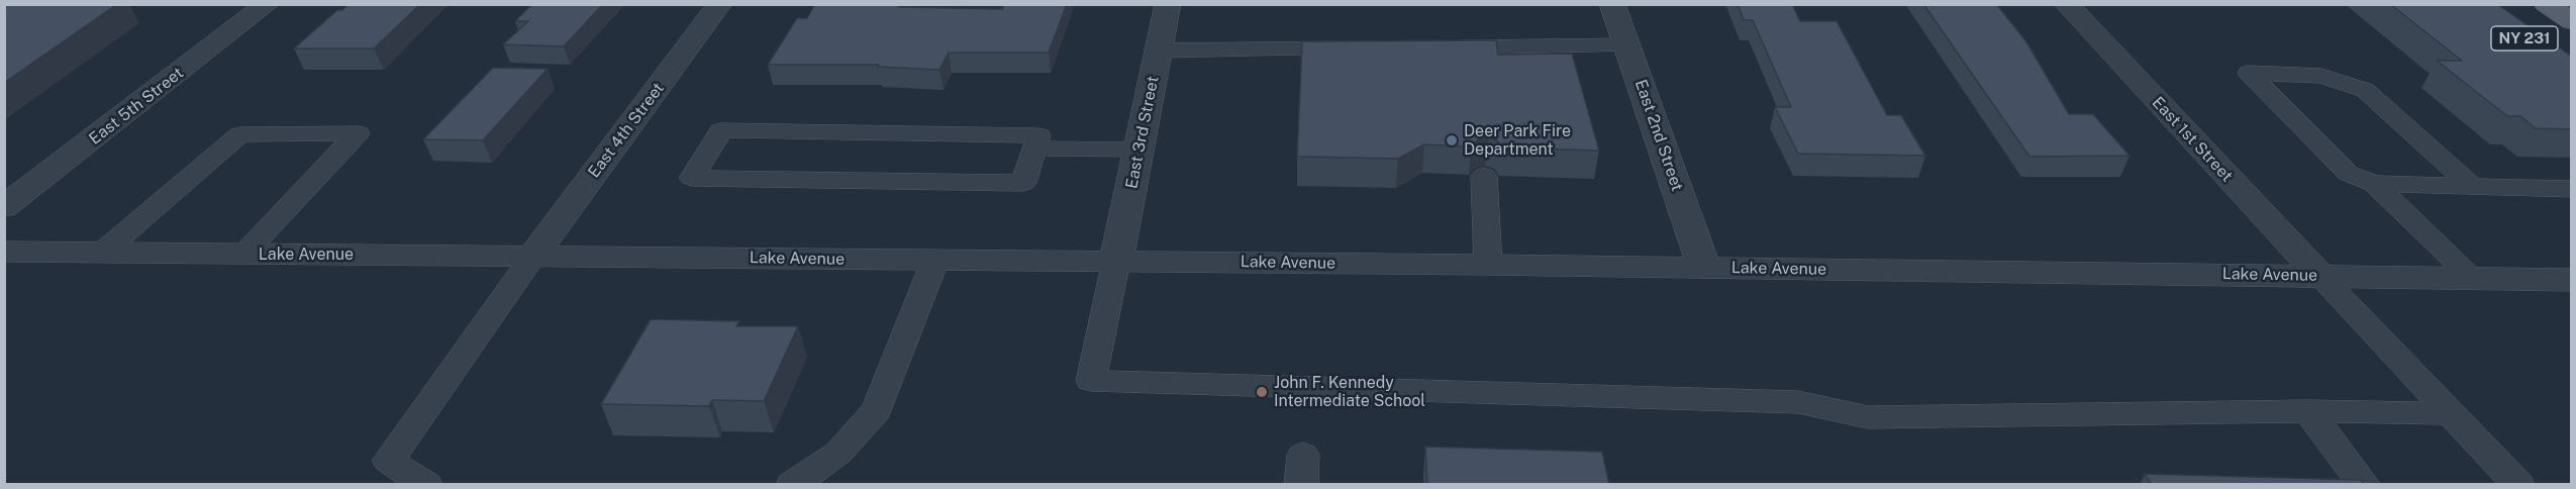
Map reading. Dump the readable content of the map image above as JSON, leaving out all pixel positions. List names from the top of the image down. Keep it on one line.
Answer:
{"streets":{"main road":["NY 231"],"street":["East 5th Street","East 4th Street","East 3rd Street","East 2nd Street","East 1st Street","Lake Avenue"]},"crossings":[["East 4th Street","Lake Avenue"],["East 3rd Street","Lake Avenue"],["East 2nd Street","Lake Avenue"],["East 1st Street","Lake Avenue"]],"places":["Deer Park Fire Department","John F. Kennedy Intermediate School"]}
